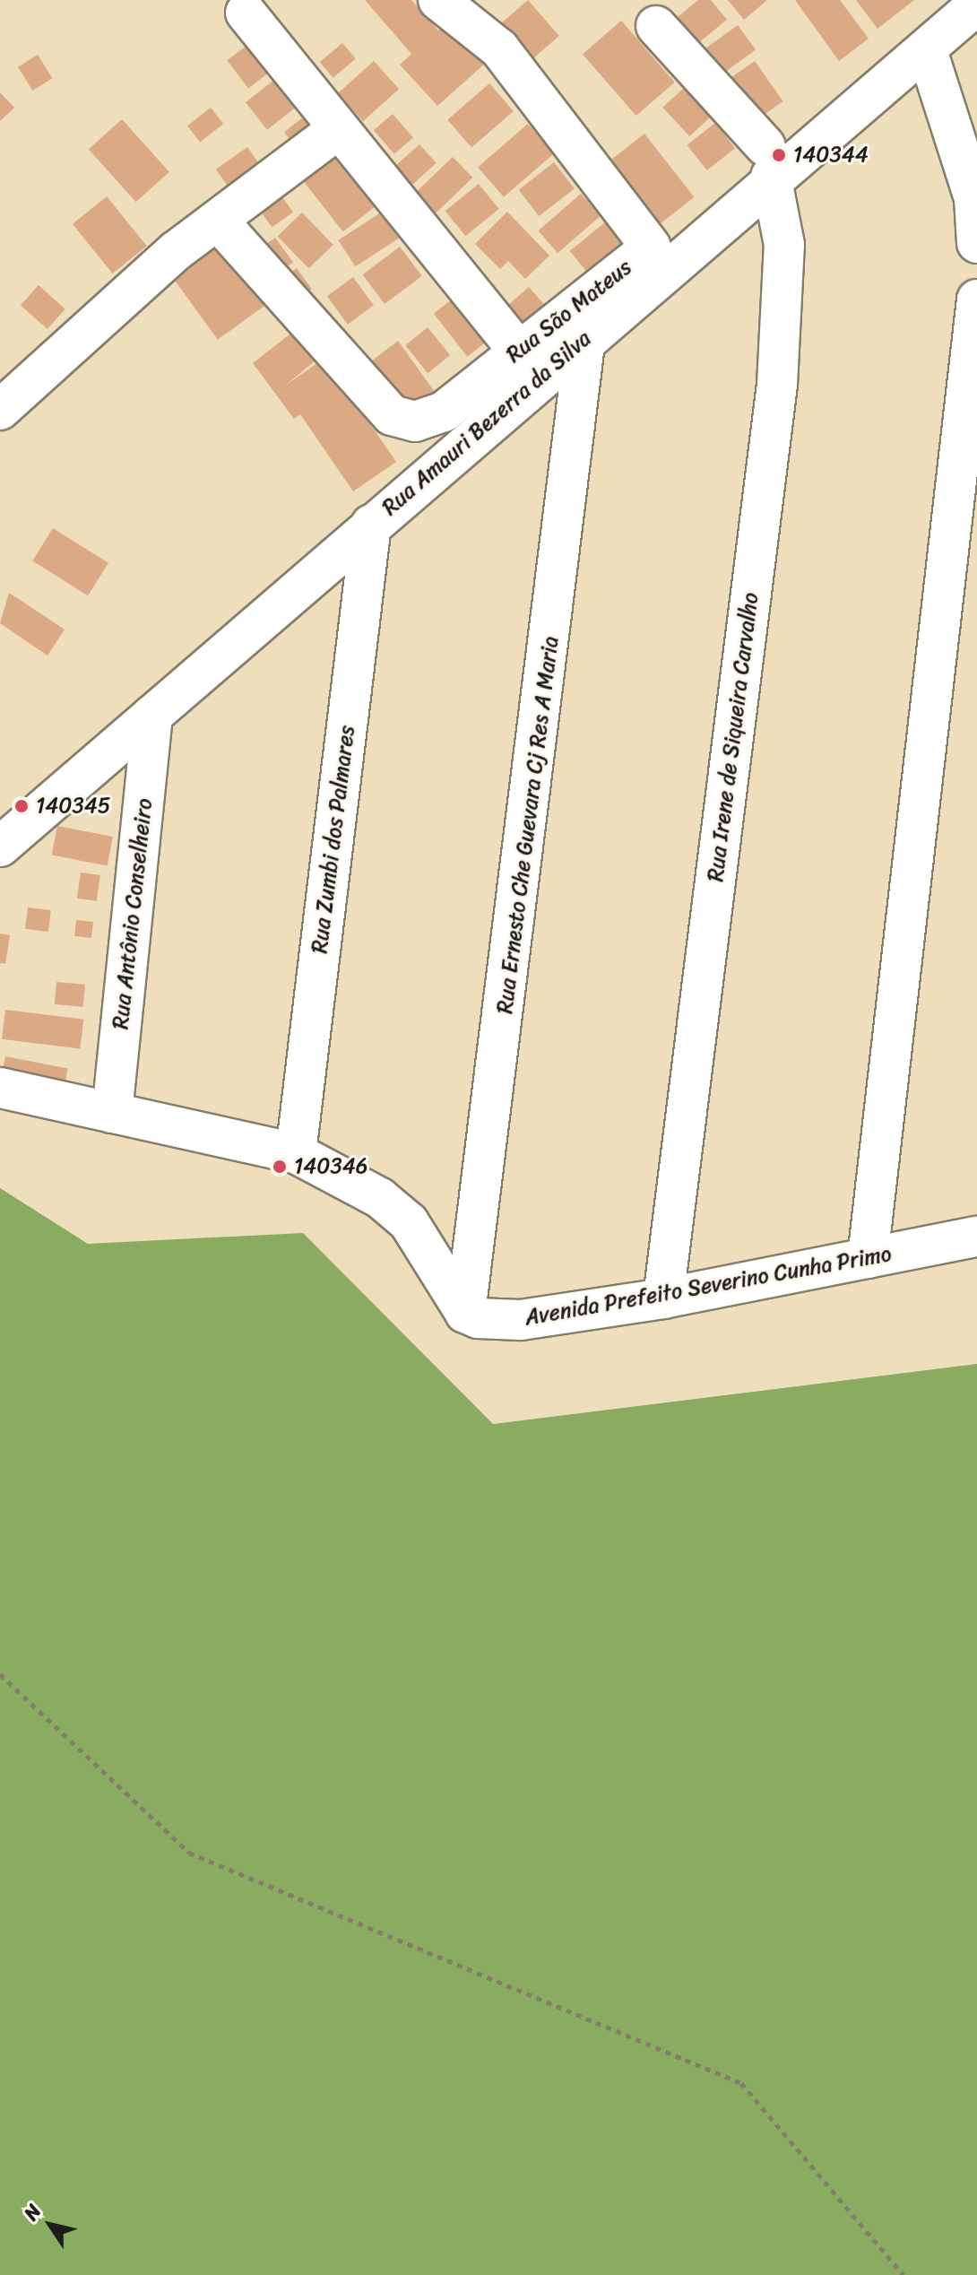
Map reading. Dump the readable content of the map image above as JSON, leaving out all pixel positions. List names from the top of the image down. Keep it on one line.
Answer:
{"streets":{"street":["Rua São Mateus","Rua Amauri Bezerra da Silva","Rua Irene de Siqueira Carvalho","Rua Ernesto Che Guevara Cj Res A Maria","Rua Zumbi dos Palmares","Rua Antônio Conselheiro","Avenida Prefeito Severino Cunha Primo"]},"crossings":[["Rua São Mateus","Rua Amauri Bezerra da Silva"],["Rua São Mateus","Rua Irene de Siqueira Carvalho"],["Rua Amauri Bezerra da Silva","Rua Irene de Siqueira Carvalho"],["Rua Amauri Bezerra da Silva","Rua Ernesto Che Guevara Cj Res A Maria"],["Rua Amauri Bezerra da Silva","Rua Zumbi dos Palmares"],["Rua Amauri Bezerra da Silva","Rua Antônio Conselheiro"],["Rua Irene de Siqueira Carvalho","Avenida Prefeito Severino Cunha Primo"],["Rua Ernesto Che Guevara Cj Res A Maria","Avenida Prefeito Severino Cunha Primo"]],"places":["140344","140345","140346"],"north":"top left"}
